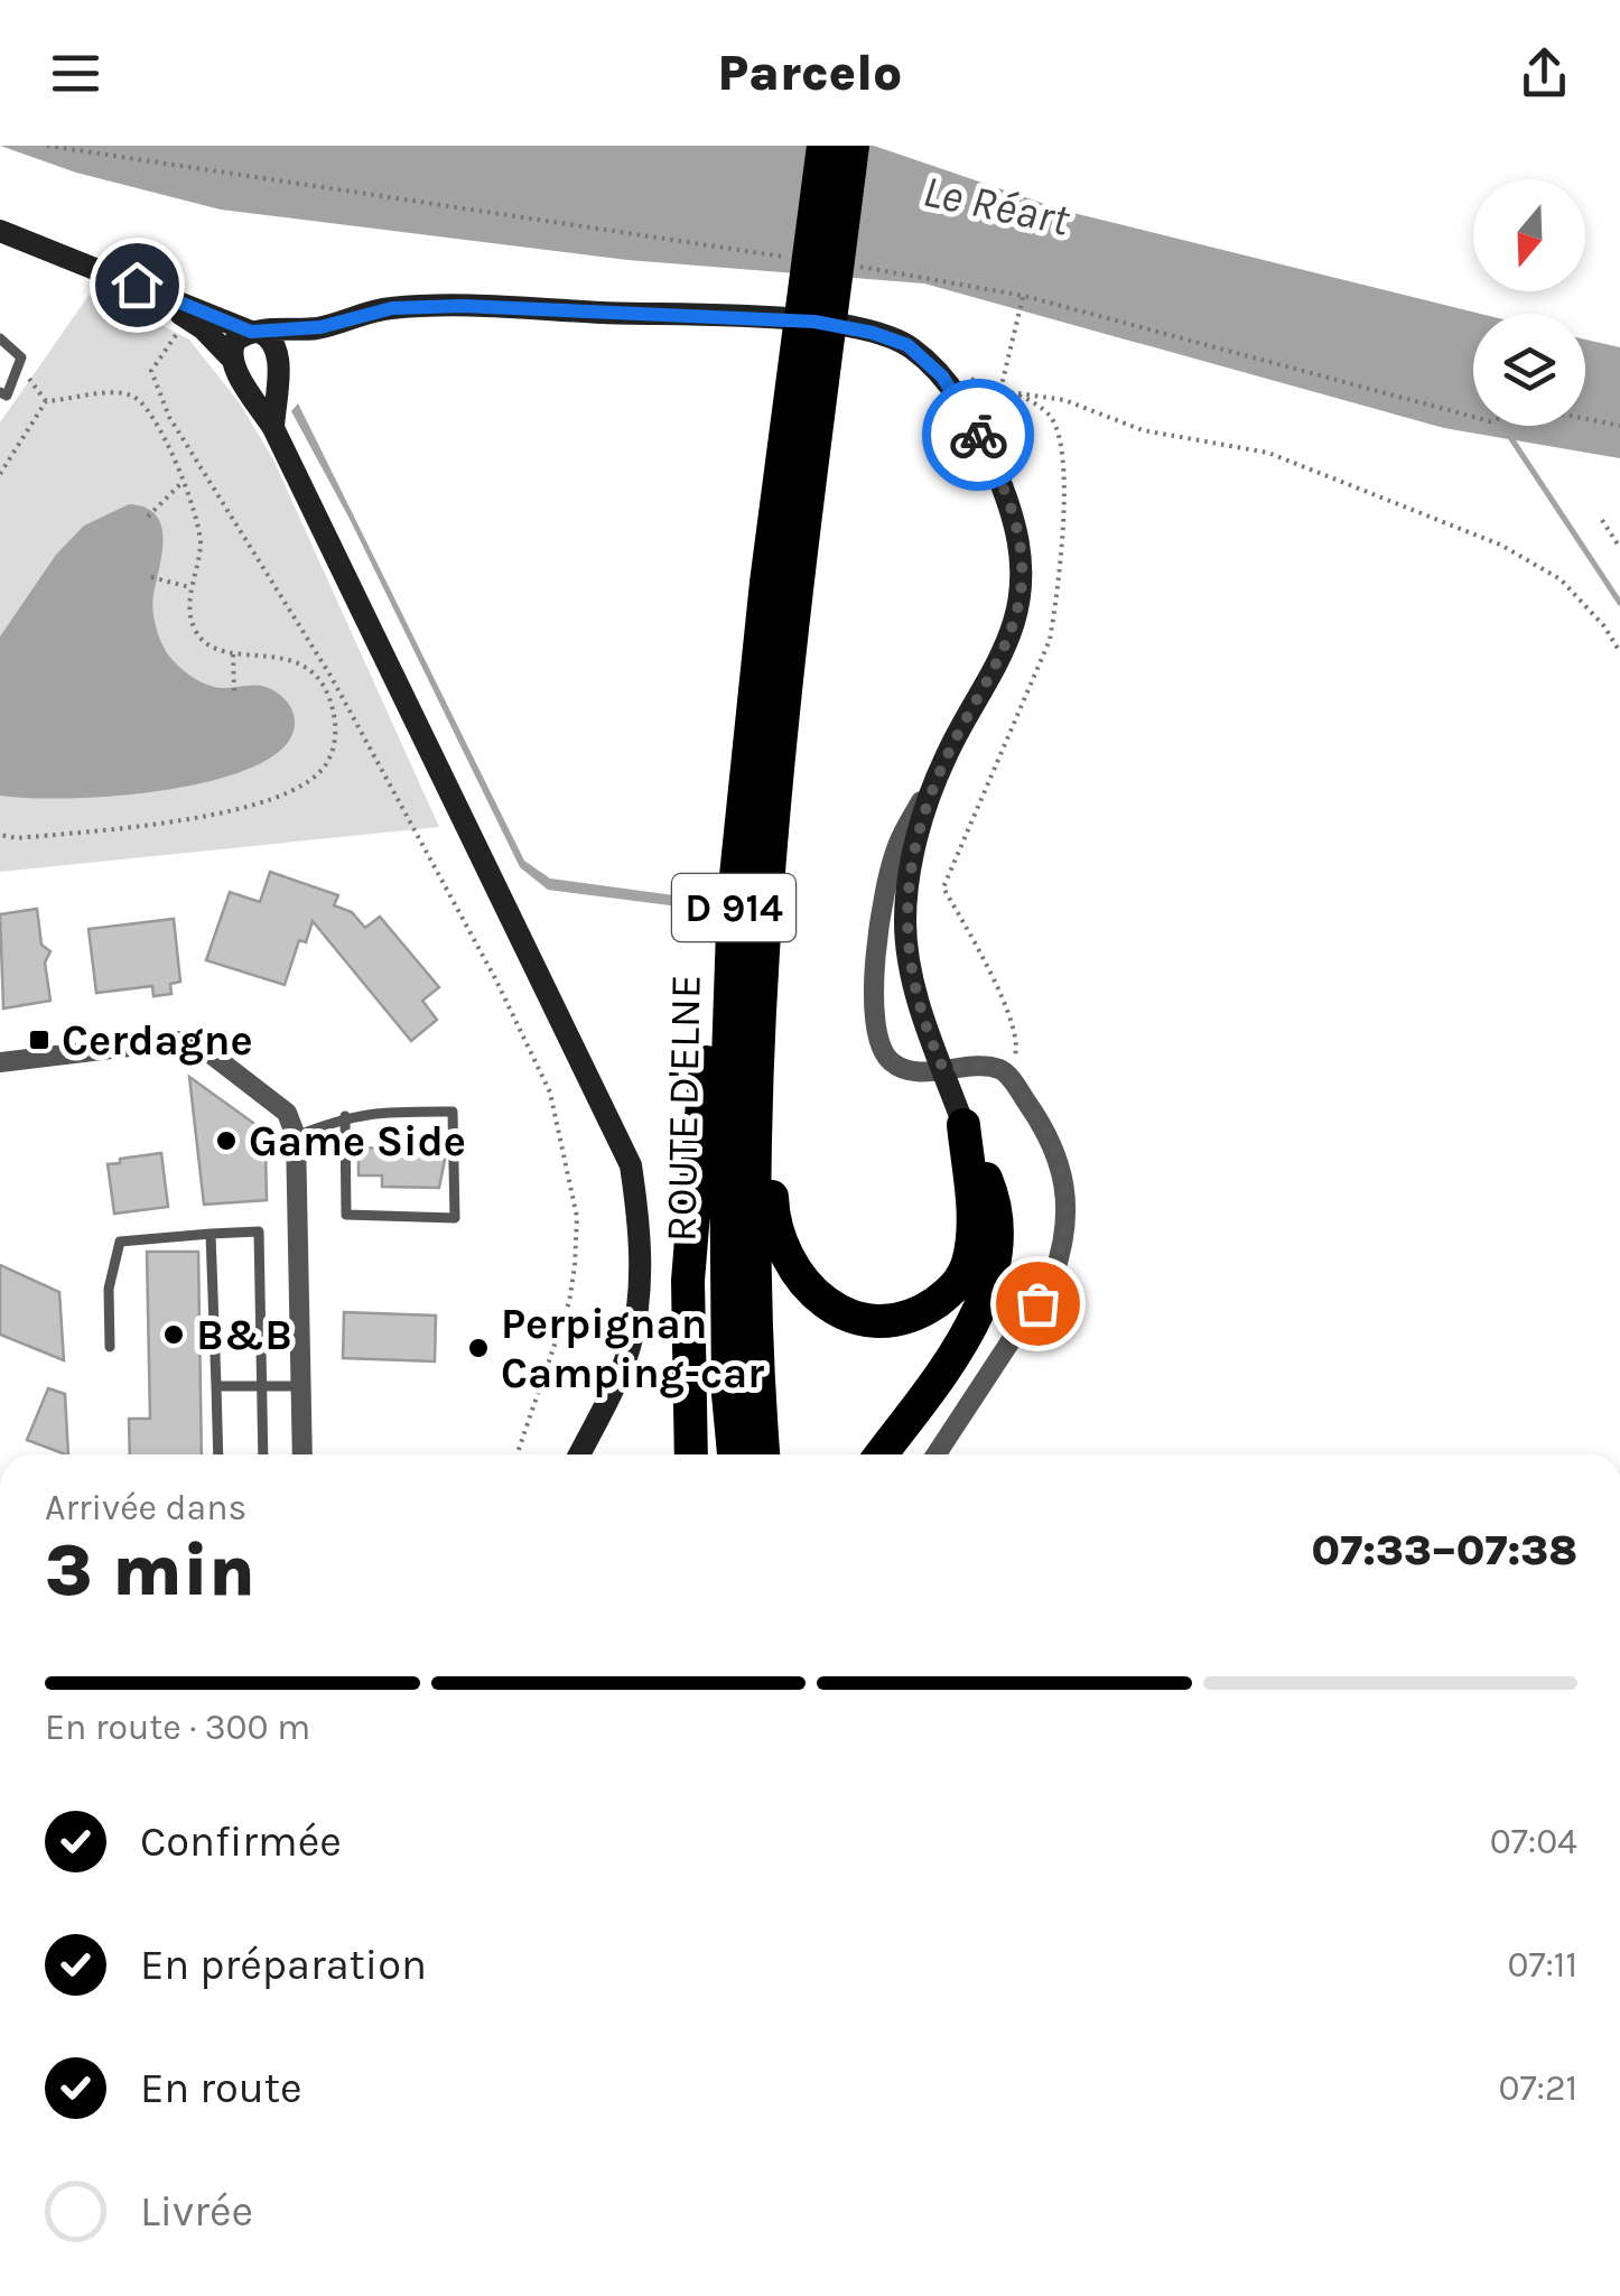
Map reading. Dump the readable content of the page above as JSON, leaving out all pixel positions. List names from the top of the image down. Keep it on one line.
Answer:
{"streets":{"highway":["D 914","ROUTE D'ELNE"]},"crossings":[["D 914","ROUTE D'ELNE"]],"water":["Le Réart"],"places":{"transit":["Cerdagne"],"other":["Game Side","B&B","Perpignan Camping-car"]},"north":"bottom","page":{"header":"Parcelo","heading":["3 min","Arrivée dans","07:33–07:38"],"bar":"En route · 300 m","list":[["Confirmée","07:04"],["En préparation","07:11"],["En route","07:21"],"Livrée"]}}
